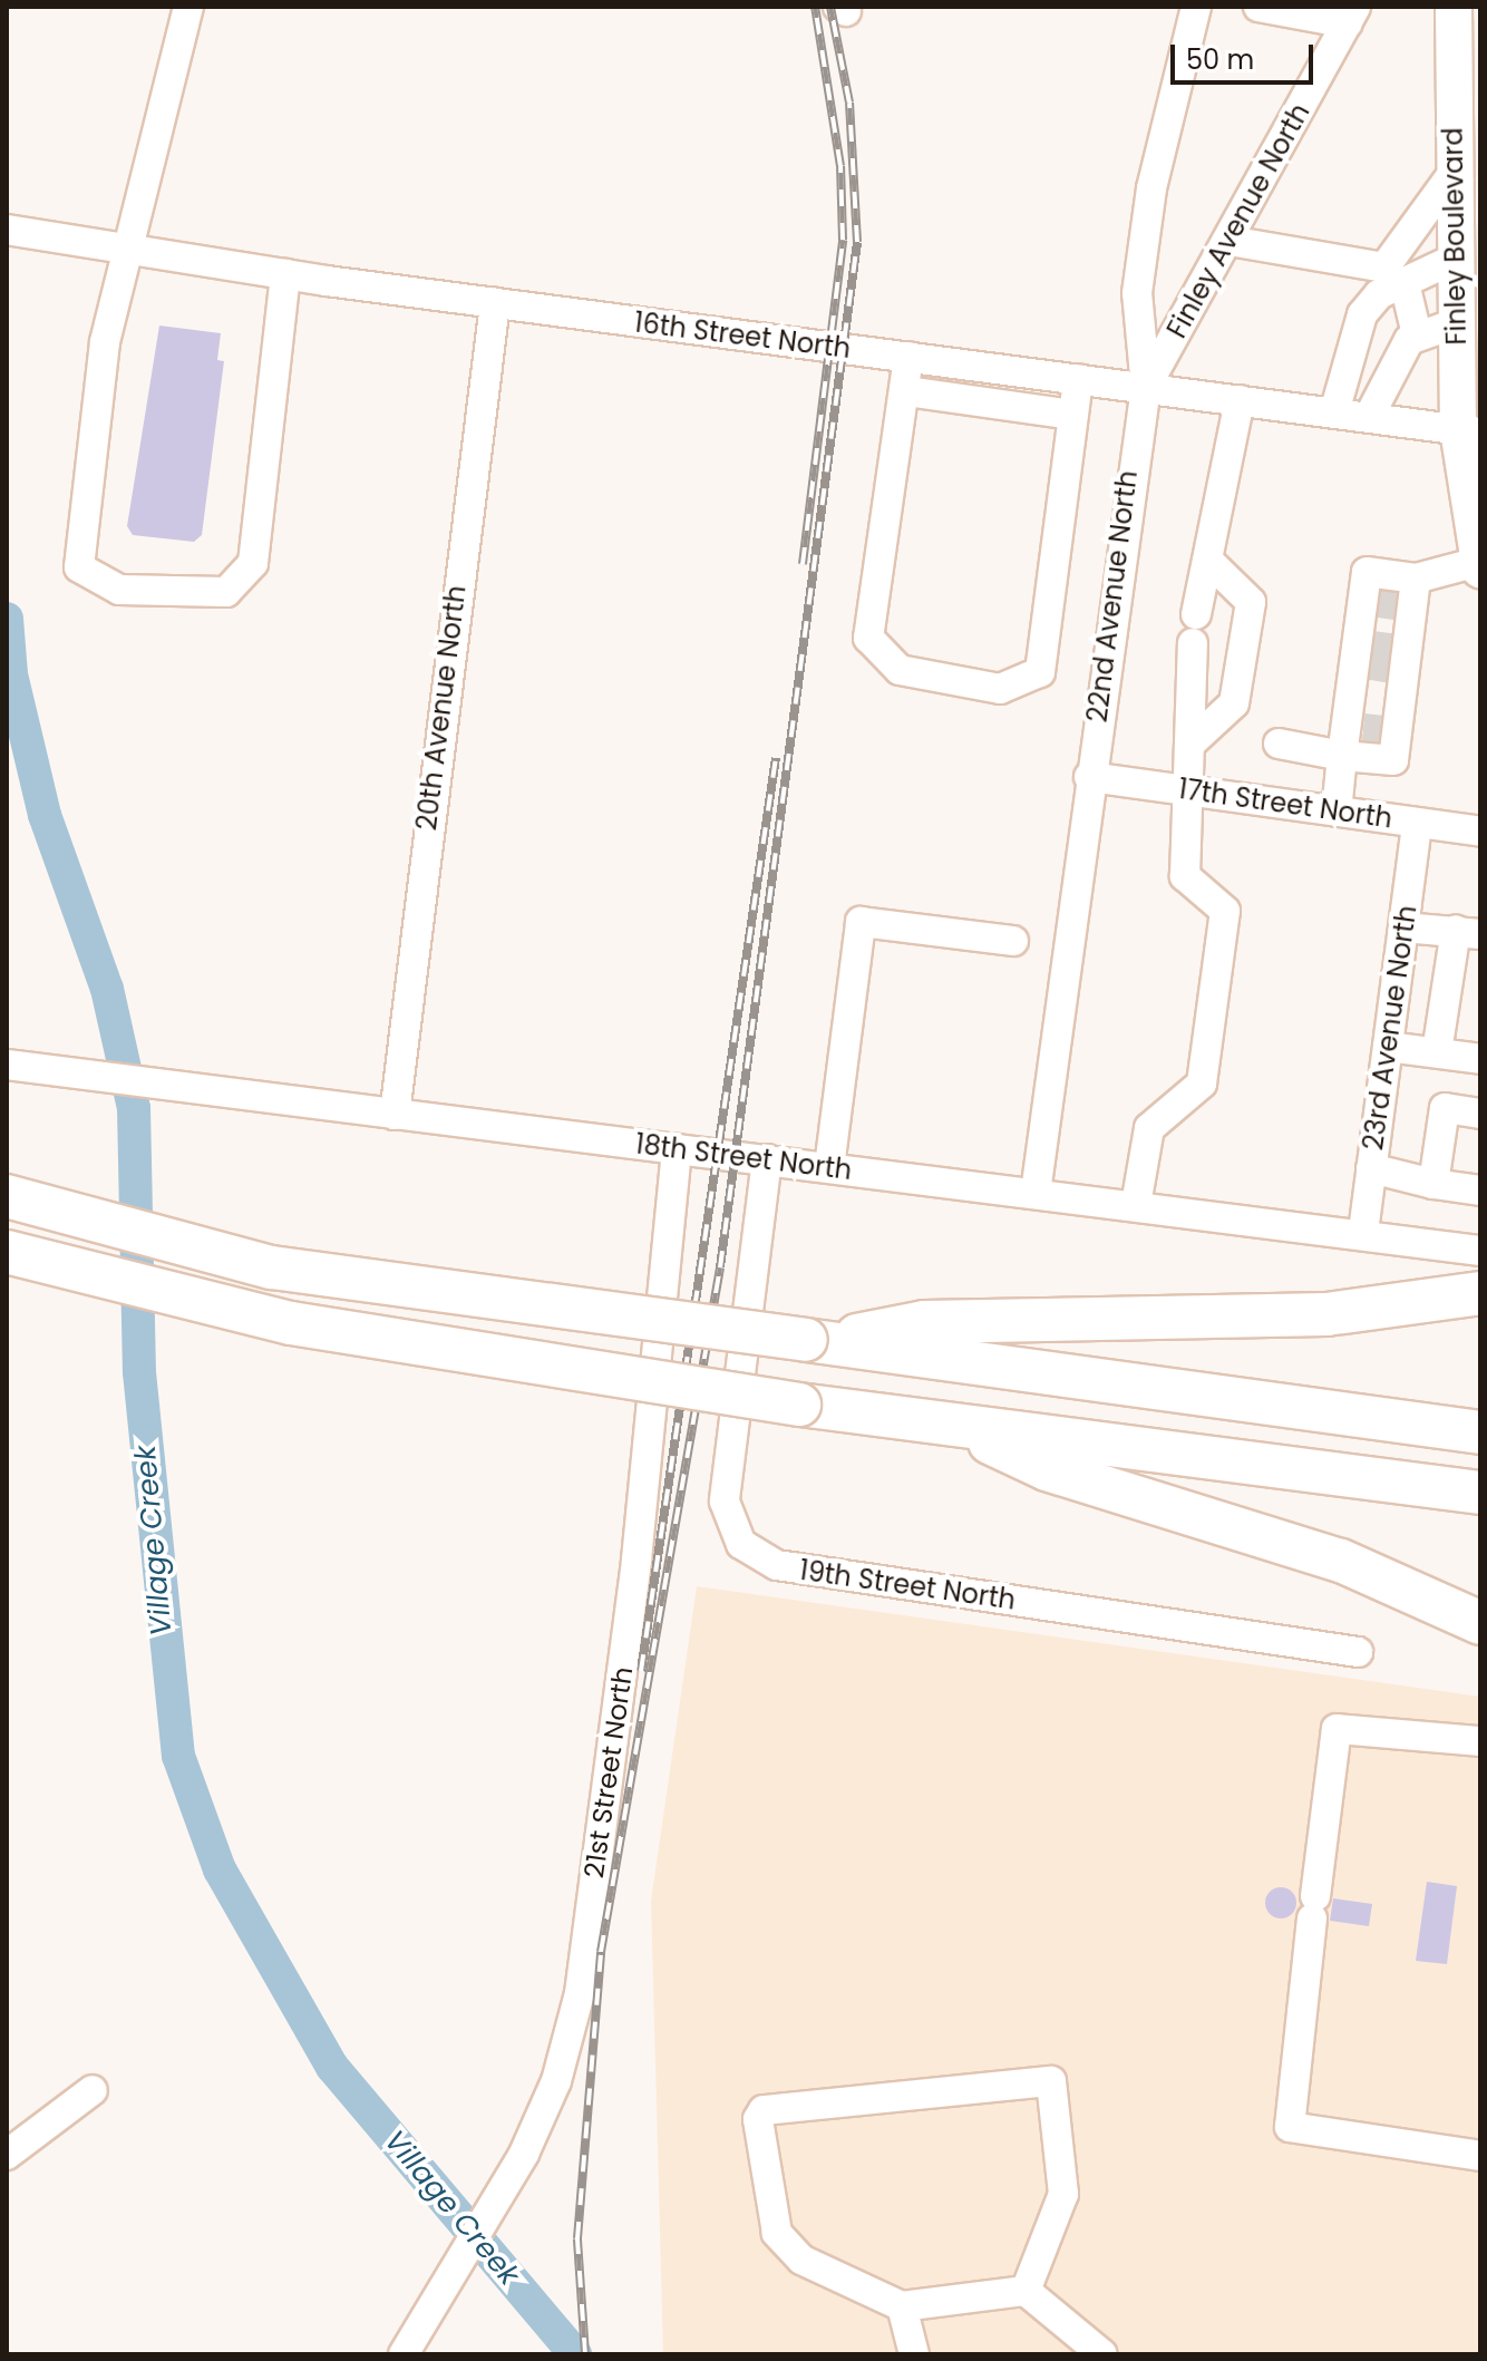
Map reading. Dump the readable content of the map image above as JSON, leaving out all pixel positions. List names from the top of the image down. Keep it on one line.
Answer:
{"streets":{"main road":["Finley Boulevard"],"street":["Finley Avenue North","16th Street North","22nd Avenue North","20th Avenue North","17th Street North","23rd Avenue North","18th Street North","19th Street North","21st Street North"]},"crossings":[["Finley Avenue North","16th Street North"],["Finley Avenue North","22nd Avenue North"],["Finley Boulevard","16th Street North"],["16th Street North","22nd Avenue North"],["16th Street North","20th Avenue North"],["22nd Avenue North","17th Street North"],["22nd Avenue North","18th Street North"],["20th Avenue North","18th Street North"],["17th Street North","23rd Avenue North"],["23rd Avenue North","18th Street North"],["18th Street North","19th Street North"],["18th Street North","21st Street North"]],"water":["Village Creek"],"scale_bar":"50 m"}
